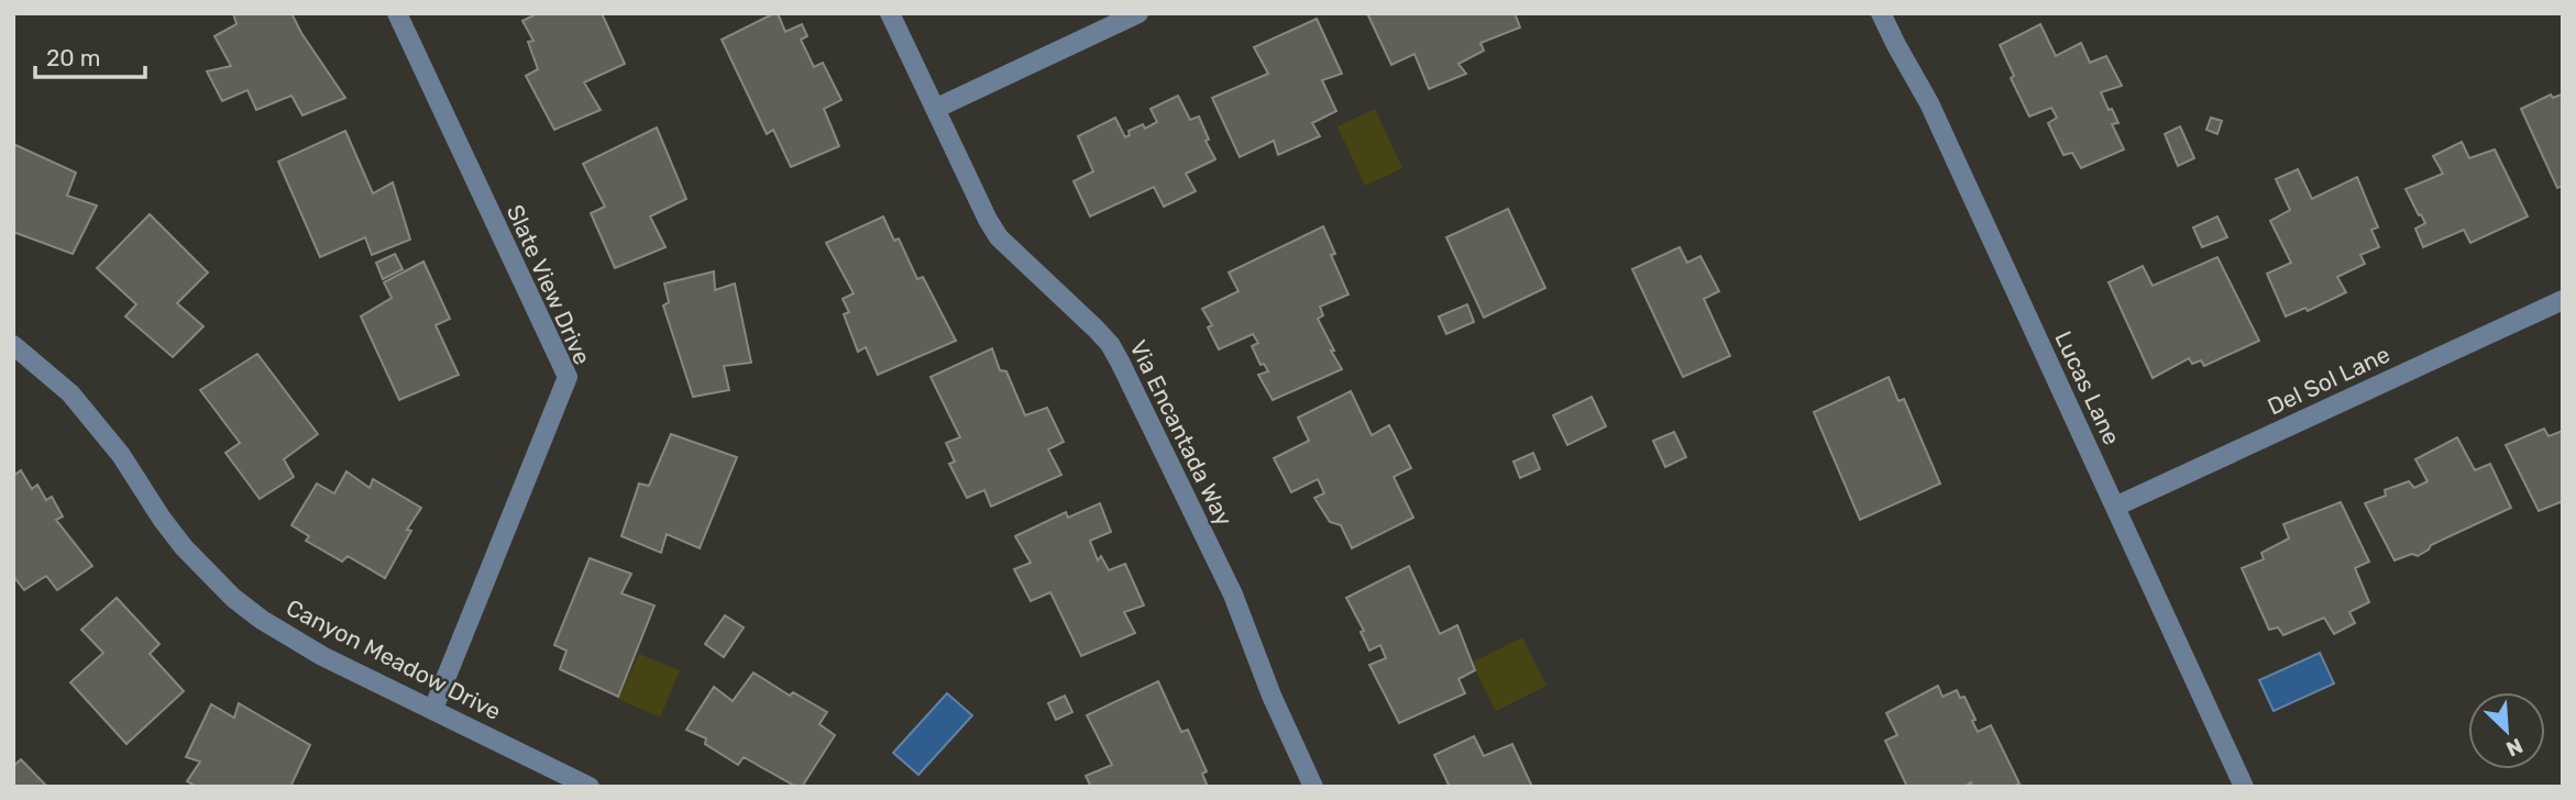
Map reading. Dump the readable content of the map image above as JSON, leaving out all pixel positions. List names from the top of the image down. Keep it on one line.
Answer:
{"streets":{"street":["Slate View Drive","Del Sol Lane","Lucas Lane","Via Encantada Way","Canyon Meadow Drive"]},"crossings":[["Slate View Drive","Canyon Meadow Drive"],["Del Sol Lane","Lucas Lane"]],"scale_bar":"20 m","north":"bottom right"}
